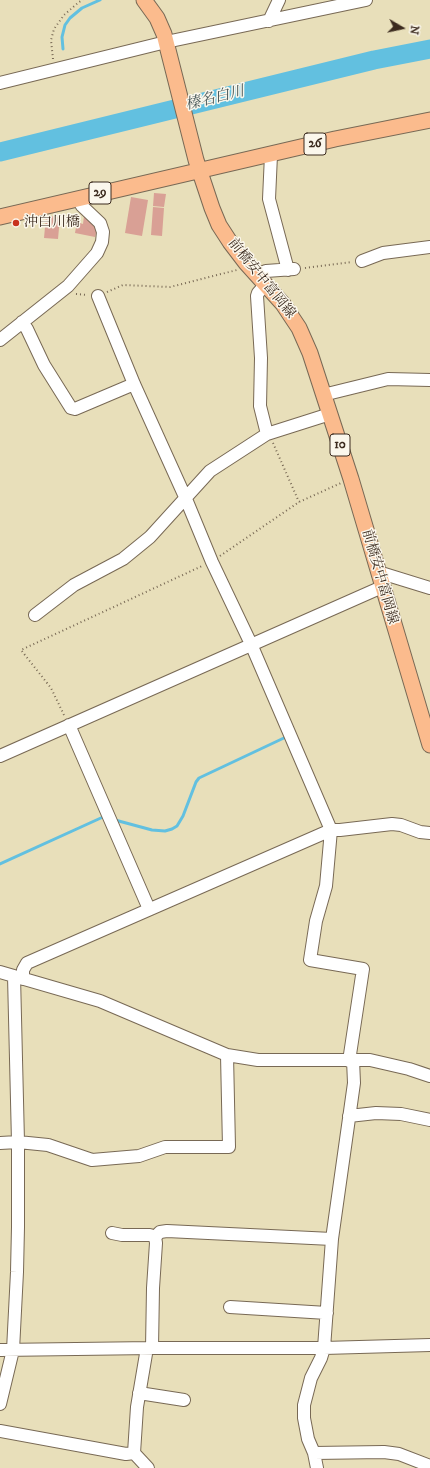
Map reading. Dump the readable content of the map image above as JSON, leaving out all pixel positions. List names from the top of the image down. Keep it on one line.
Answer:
{"streets":{"main road":["26","29","前橋安中富岡線","10"]},"crossings":[["26","29"],["26","前橋安中富岡線"],["29","前橋安中富岡線"]],"water":["榛名白川"],"places":["沖白川橋"],"north":"right"}
